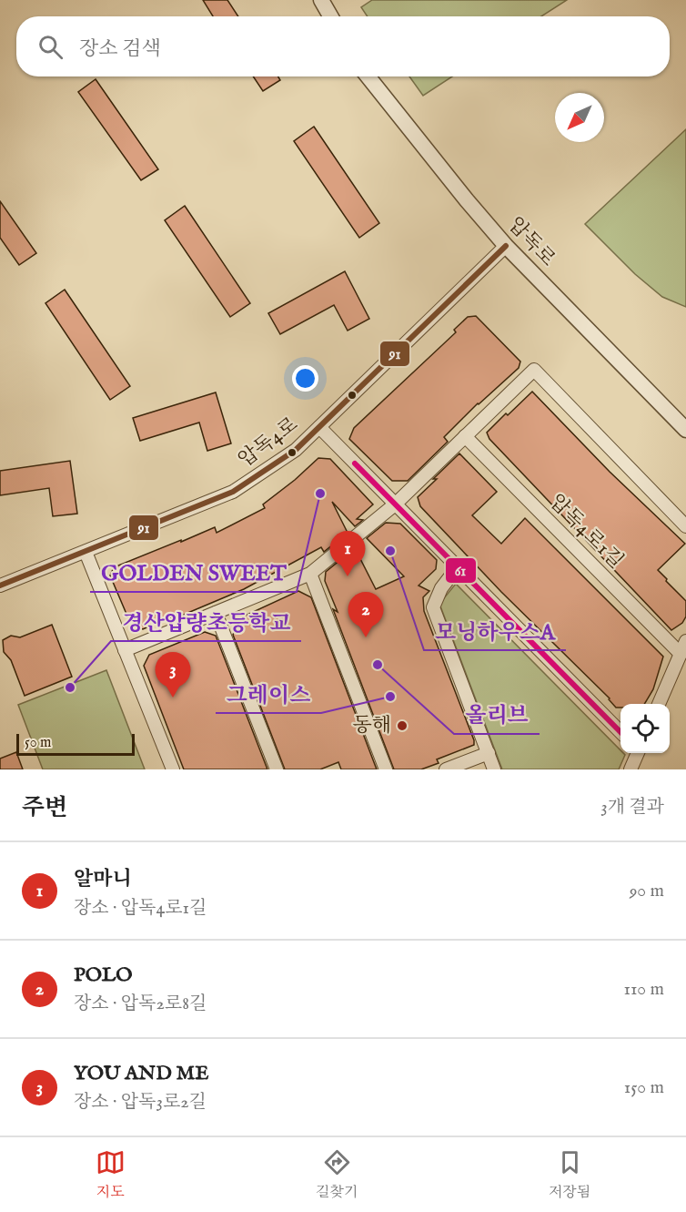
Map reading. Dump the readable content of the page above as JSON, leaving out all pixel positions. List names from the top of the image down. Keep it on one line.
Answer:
{"streets":{"street":["압독로","압독4로","압독4로1길"]},"crossings":[["압독로","압독4로"]],"places":["GOLDEN SWEET","모닝하우스A","올리브","경산압량초등학교","그레이스","동해"],"lines":["transit line 91","transit line 61"],"scale_bar":"50 m","north":"bottom left","page":{"search":"장소 검색","pins":["1","2","3"],"scale":"50 m","heading":["주변","3개 결과"],"list":[{"mark":"1","name":"알마니","note":"장소 · 압독4로1길","value":"90 m"},{"mark":"2","name":"POLO","note":"장소 · 압독2로8길","value":"110 m"},{"mark":"3","name":"YOU AND ME","note":"장소 · 압독3로2길","value":"150 m"}],"nav":["지도","길찾기","저장됨"]}}
